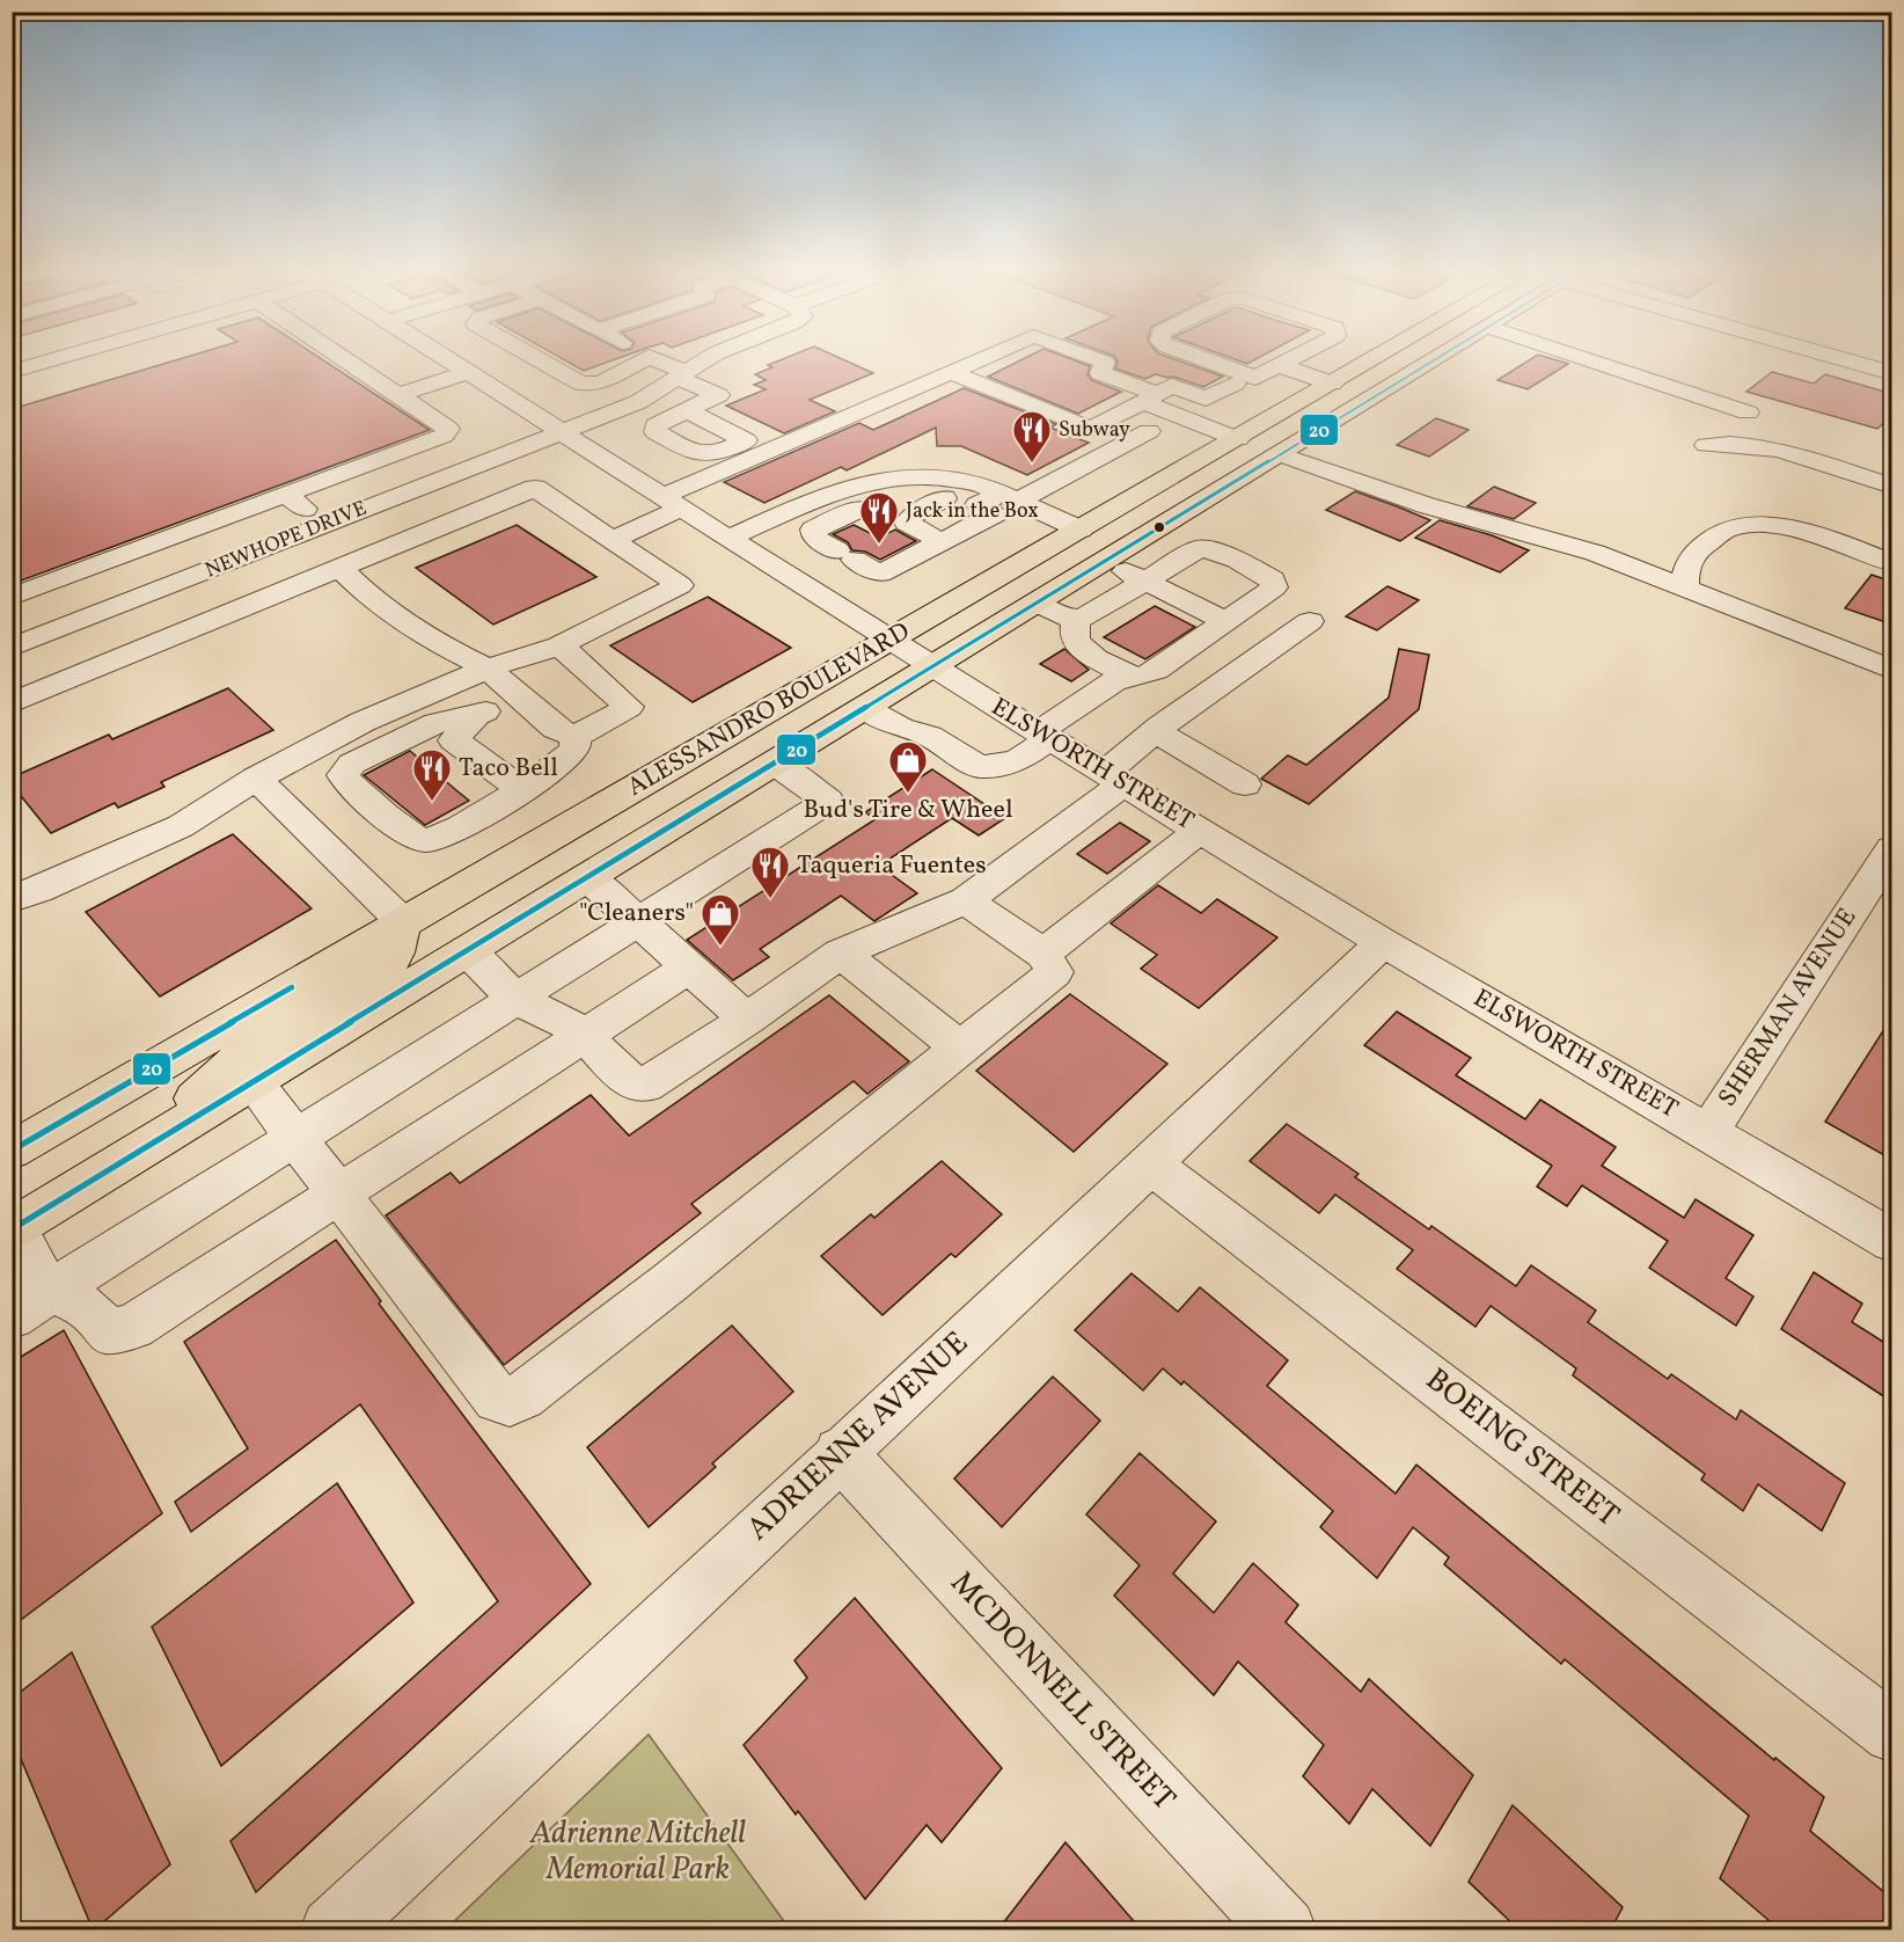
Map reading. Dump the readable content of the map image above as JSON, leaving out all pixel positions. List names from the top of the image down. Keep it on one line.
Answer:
{"streets":{"main road":["ALESSANDRO BOULEVARD"],"street":["NEWHOPE DRIVE","ELSWORTH STREET","SHERMAN AVENUE","ADRIENNE AVENUE","BOEING STREET","MCDONNELL STREET"]},"crossings":[["NEWHOPE DRIVE","ELSWORTH STREET"],["ALESSANDRO BOULEVARD","ELSWORTH STREET"],["ELSWORTH STREET","SHERMAN AVENUE"],["ELSWORTH STREET","ADRIENNE AVENUE"],["ADRIENNE AVENUE","BOEING STREET"],["ADRIENNE AVENUE","MCDONNELL STREET"]],"parks":["Adrienne Mitchell Memorial Park"],"places":{"restaurant":["Subway","Jack in the Box","Taco Bell","Taqueria Fuentes"],"shop":["Bud's Tire & Wheel","\"Cleaners\""]},"lines":["transit line 20"]}
